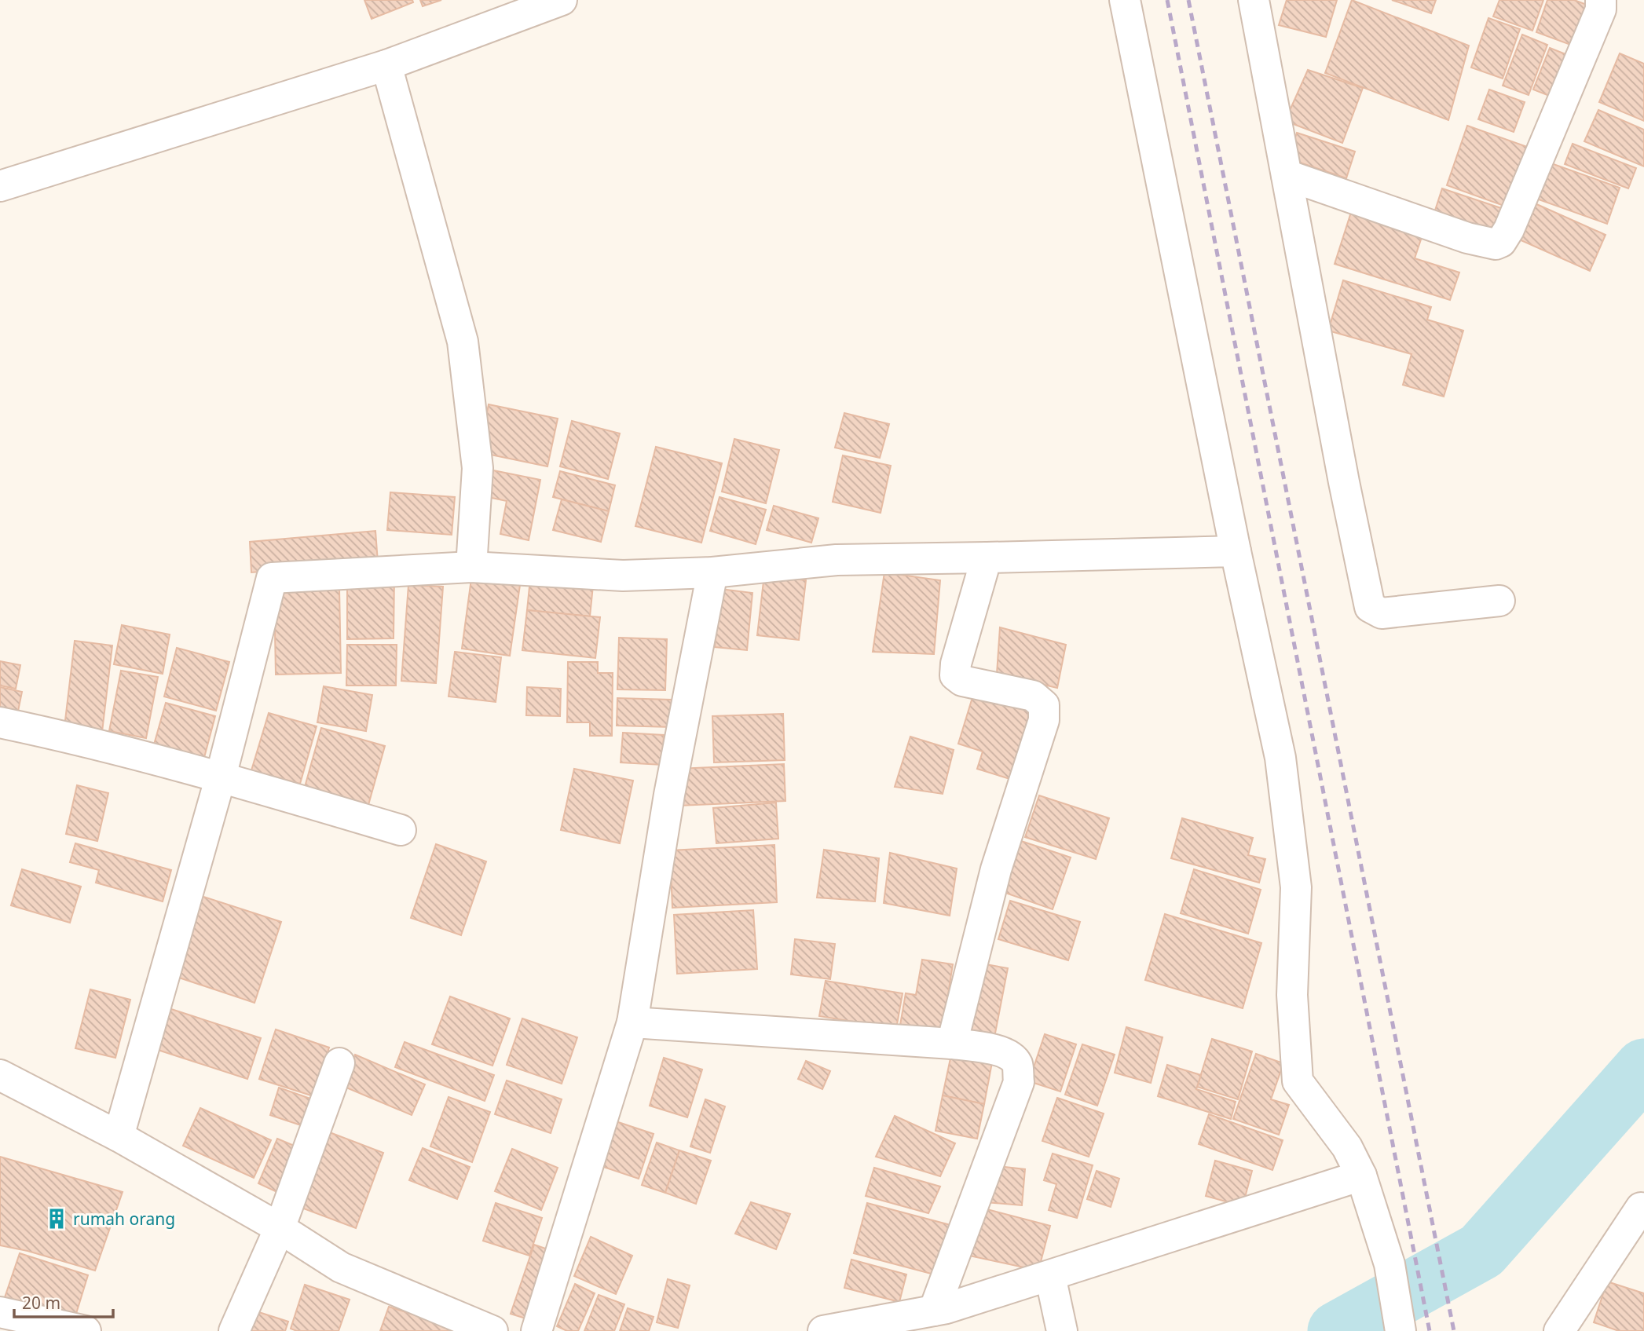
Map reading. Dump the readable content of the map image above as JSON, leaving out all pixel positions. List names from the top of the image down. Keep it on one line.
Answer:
{"places":{"building":["rumah orang"]},"scale_bar":"20 m"}
